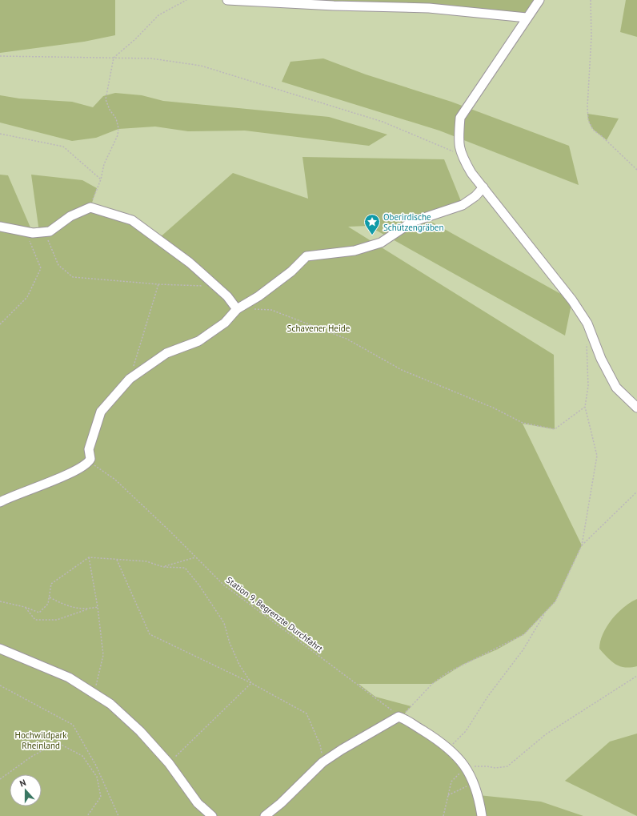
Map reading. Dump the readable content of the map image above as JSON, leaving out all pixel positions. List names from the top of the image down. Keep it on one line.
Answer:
{"streets":{"path":["Station 9, Begrenzte Durchfahrt"]},"parks":["Schavener Heide","Hochwildpark Rheinland"],"places":{"place":["Oberirdische Schützengräben"]},"north":"top"}
